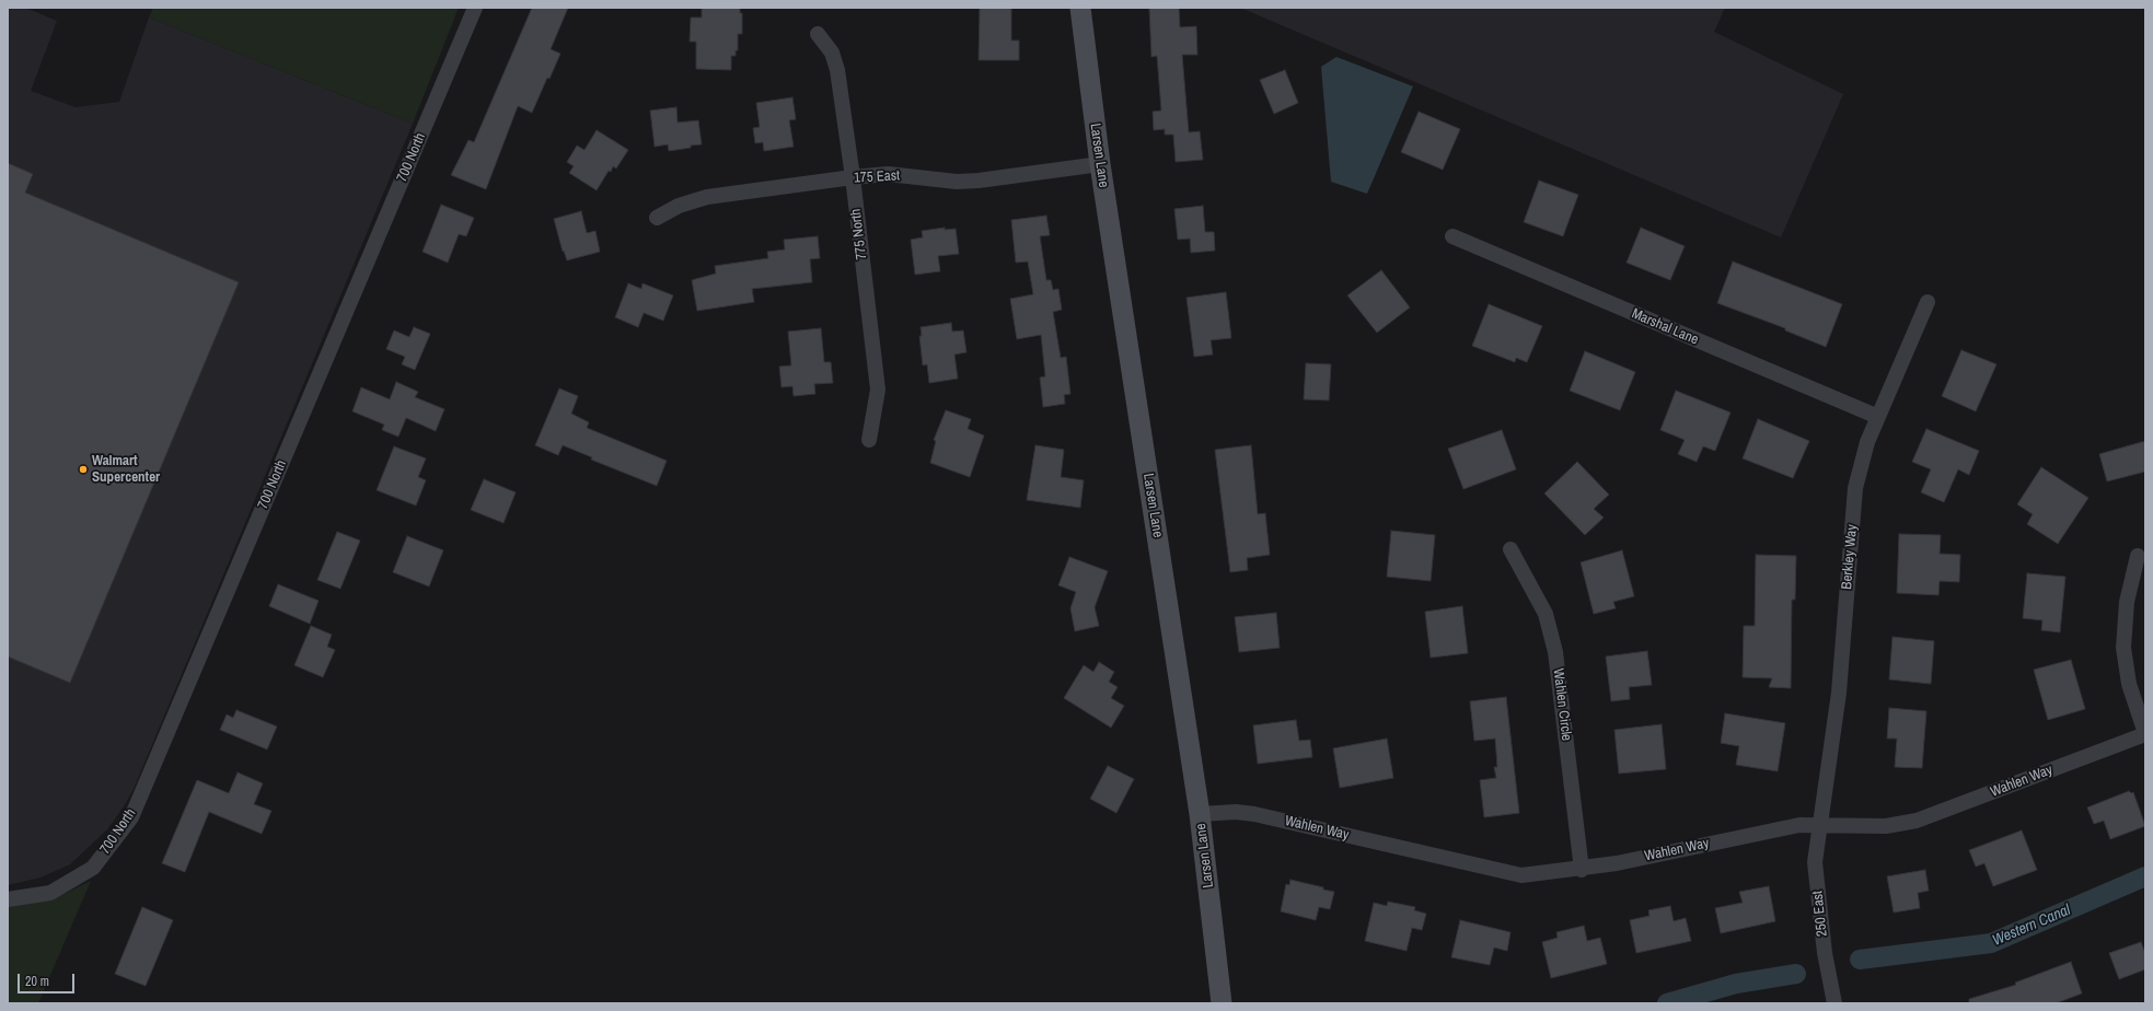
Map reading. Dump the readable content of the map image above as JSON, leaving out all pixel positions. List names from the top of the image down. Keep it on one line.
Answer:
{"streets":{"main road":["Larsen Lane"],"street":["700 North","175 East","775 North","Marshal Lane","Berkley Way","Wahlen Circle","Wahlen Way","250 East"]},"crossings":[["Larsen Lane","175 East"],["Larsen Lane","Wahlen Way"],["175 East","775 North"],["Marshal Lane","Berkley Way"],["Berkley Way","Wahlen Way"],["Berkley Way","250 East"],["Wahlen Circle","Wahlen Way"],["Wahlen Way","250 East"]],"water":["Western Canal"],"places":["Walmart Supercenter"],"scale_bar":"20 m"}
